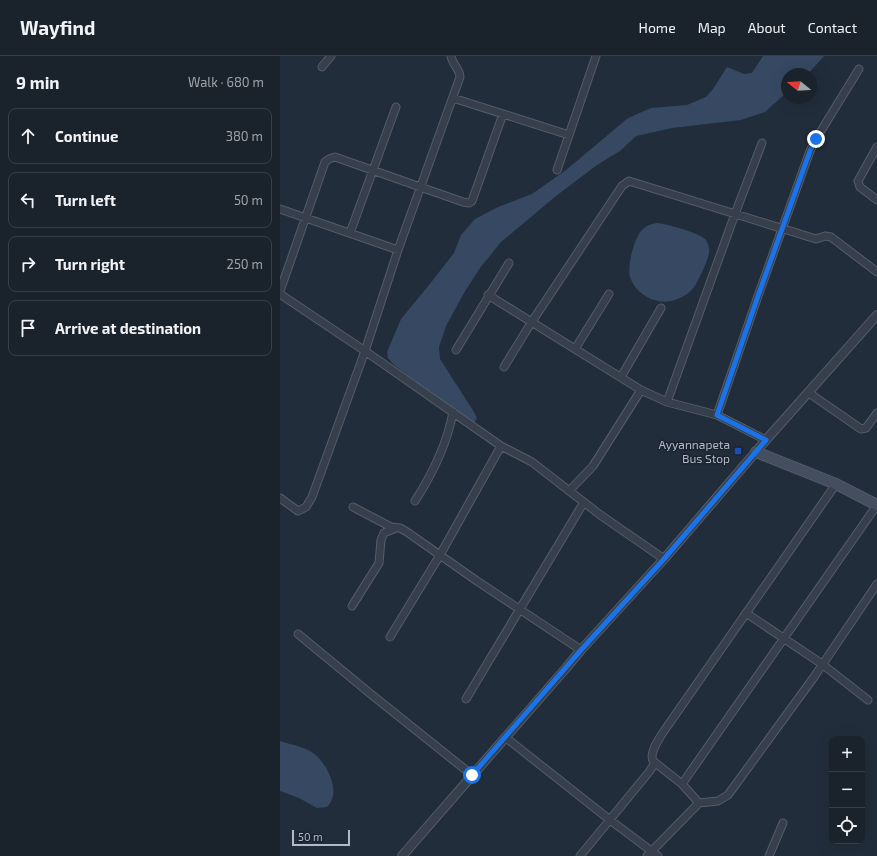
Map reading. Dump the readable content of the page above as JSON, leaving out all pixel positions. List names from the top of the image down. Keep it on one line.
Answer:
{"places":{"transit":["Ayyannapeta Bus Stop"]},"scale_bar":"50 m","north":"left","page":{"header":"Wayfind","nav":["Home","Map","About","Contact"],"heading":["9 min","Walk · 680 m"],"list":[["Continue","380 m"],["Turn left","50 m"],["Turn right","250 m"],"Arrive at destination"],"map_buttons":["+","−"],"scale":"50 m"}}
